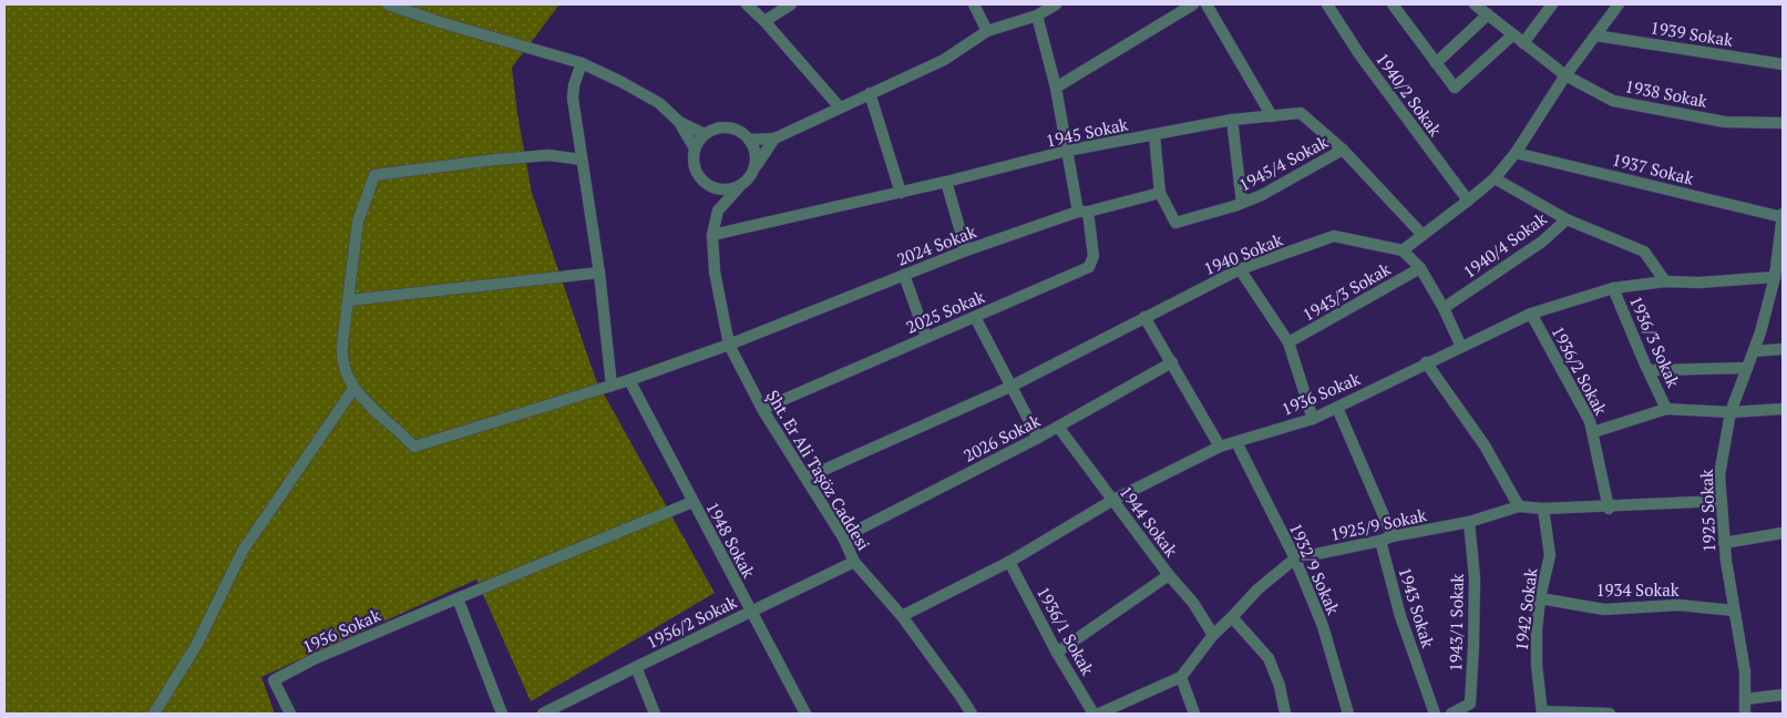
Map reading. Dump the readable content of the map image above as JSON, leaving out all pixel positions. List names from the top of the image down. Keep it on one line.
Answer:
{"streets":{"street":["1939 Sokak","1938 Sokak","1940/2 Sokak","1945 Sokak","1945/4 Sokak","1937 Sokak","2024 Sokak","1940/4 Sokak","1940 Sokak","1943/3 Sokak","2025 Sokak","1936/3 Sokak","1936/2 Sokak","1936 Sokak","2026 Sokak","Şht. Er Ali Taşöz Caddesi","1925 Sokak","1944 Sokak","1925/9 Sokak","1948 Sokak","1932/9 Sokak","1934 Sokak","1943 Sokak","1942 Sokak","1956/2 Sokak","1943/1 Sokak","1956 Sokak","1936/1 Sokak"]},"crossings":[["1945 Sokak","1945/4 Sokak"],["1945 Sokak","2025 Sokak"],["1945 Sokak","Şht. Er Ali Taşöz Caddesi"],["1945/4 Sokak","2024 Sokak"],["1937 Sokak","1925 Sokak"],["2024 Sokak","2025 Sokak"],["2024 Sokak","Şht. Er Ali Taşöz Caddesi"],["2024 Sokak","1948 Sokak"],["1940/4 Sokak","1936 Sokak"],["1940 Sokak","Şht. Er Ali Taşöz Caddesi"],["2025 Sokak","Şht. Er Ali Taşöz Caddesi"],["1936/3 Sokak","1936 Sokak"],["1936/2 Sokak","1936 Sokak"],["1936/2 Sokak","1925/9 Sokak"],["1936 Sokak","Şht. Er Ali Taşöz Caddesi"],["1936 Sokak","1925 Sokak"],["1936 Sokak","1944 Sokak"],["1936 Sokak","1932/9 Sokak"],["1936 Sokak","1936/1 Sokak"],["2026 Sokak","Şht. Er Ali Taşöz Caddesi"],["2026 Sokak","1944 Sokak"],["Şht. Er Ali Taşöz Caddesi","1956/2 Sokak"],["1925 Sokak","1925/9 Sokak"],["1925 Sokak","1934 Sokak"],["1944 Sokak","1925/9 Sokak"],["1925/9 Sokak","1932/9 Sokak"],["1925/9 Sokak","1943 Sokak"],["1925/9 Sokak","1942 Sokak"],["1925/9 Sokak","1943/1 Sokak"],["1948 Sokak","1956/2 Sokak"],["1934 Sokak","1942 Sokak"]]}
